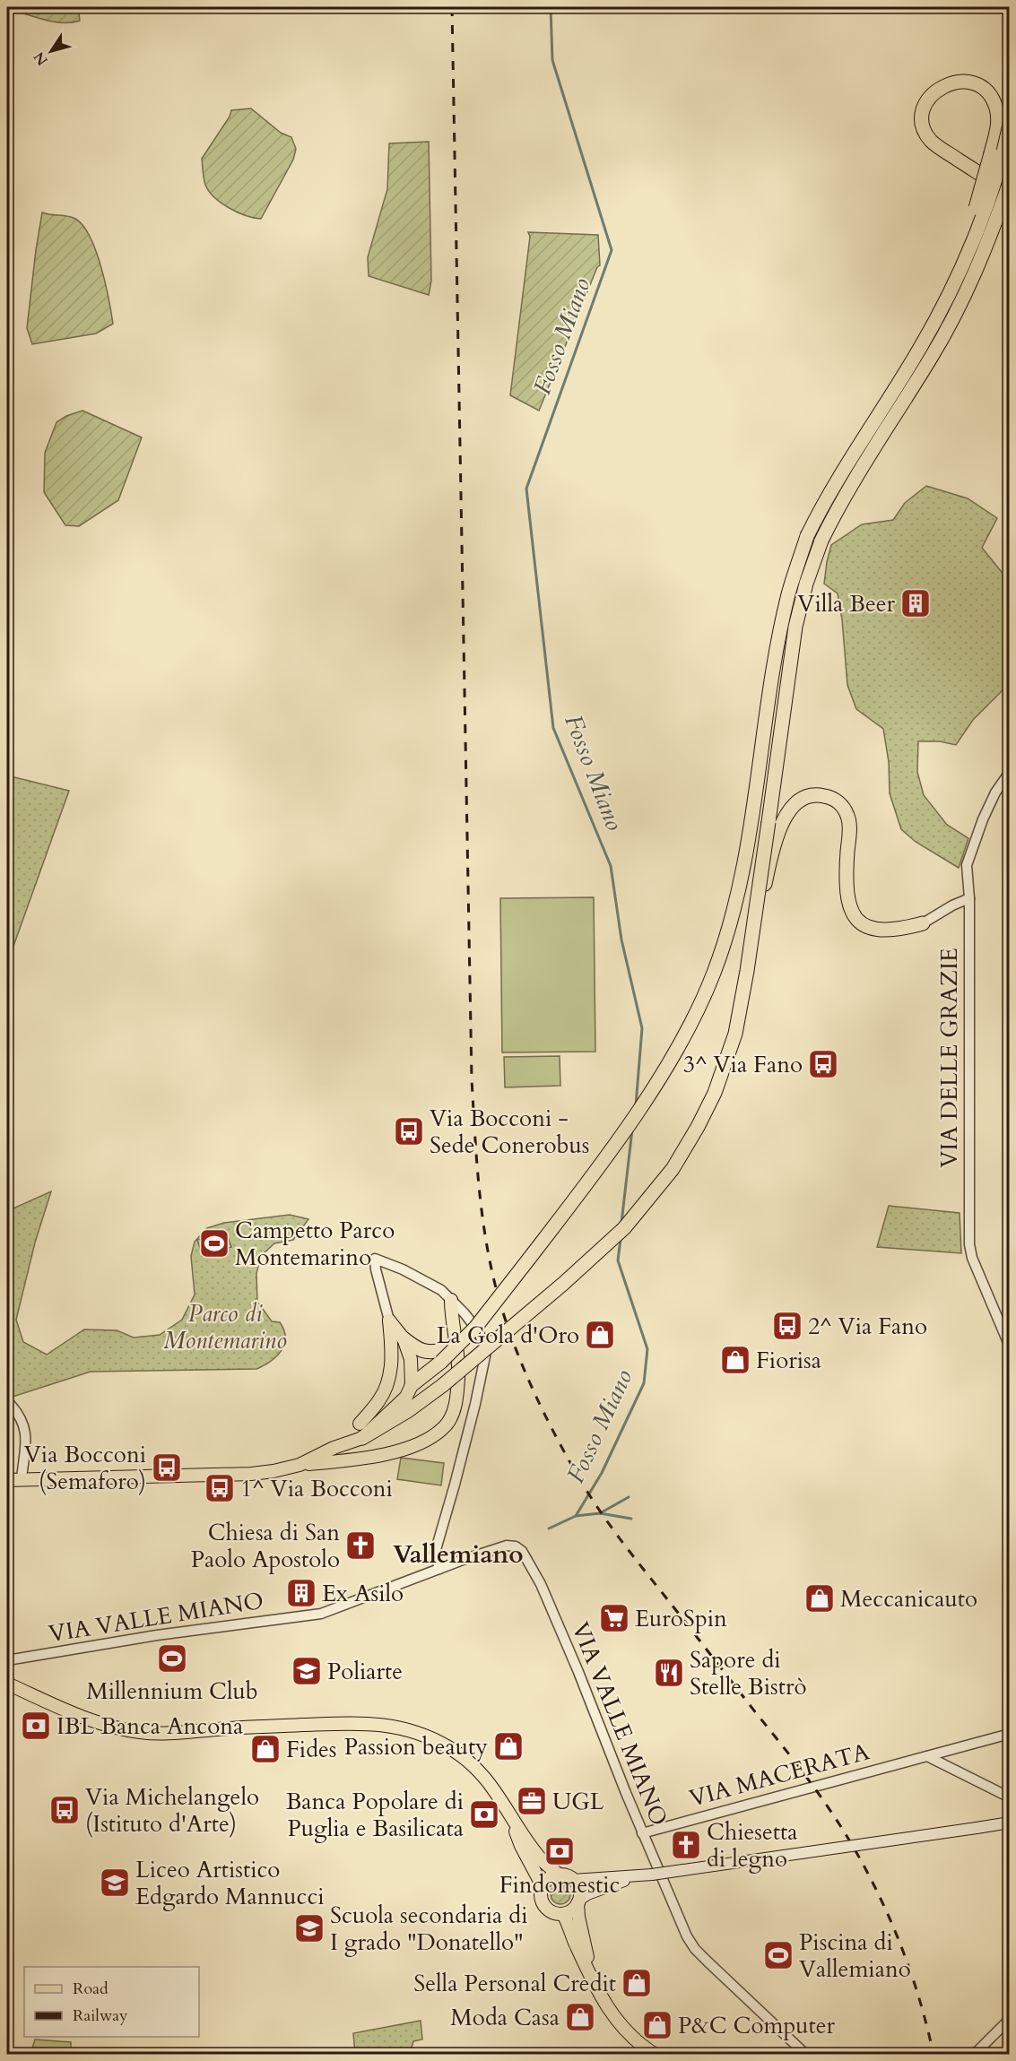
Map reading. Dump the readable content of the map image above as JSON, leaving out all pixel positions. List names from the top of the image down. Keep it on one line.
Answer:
{"streets":{"street":["VIA DELLE GRAZIE","VIA VALLE MIANO","VIA MACERATA"]},"crossings":[["VIA VALLE MIANO","VIA MACERATA"]],"districts":["Vallemiano"],"water":["Fosso Miano"],"parks":["Parco di Montemarino"],"places":{"building":["Villa Beer","Ex Asilo"],"bus stop":["3^ Via Fano","Via Bocconi - Sede Conerobus","2^ Via Fano","Via Bocconi (Semaforo)","1^ Via Bocconi","Via Michelangelo (Istituto d'Arte)"],"sports":["Campetto Parco Montemarino","Millennium Club","Piscina di Vallemiano"],"shop":["La Gola d'Oro","Fiorisa","Meccanicauto","Passion beauty","Fides","Sella Personal Credit","Moda Casa","P&C Computer"],"church":["Chiesa di San Paolo Apostolo","Chiesetta di legno"],"supermarket":["EuroSpin"],"school or university":["Poliarte","Liceo Artistico Edgardo Mannucci","Scuola secondaria di I grado \"Donatello\""],"restaurant":["Sapore di Stelle Bistrò"],"bank":["IBL Banca Ancona","Banca Popolare di Puglia e Basilicata","Findomestic"],"office":["UGL"]},"legend":["Road","Railway"],"north":"bottom left"}
